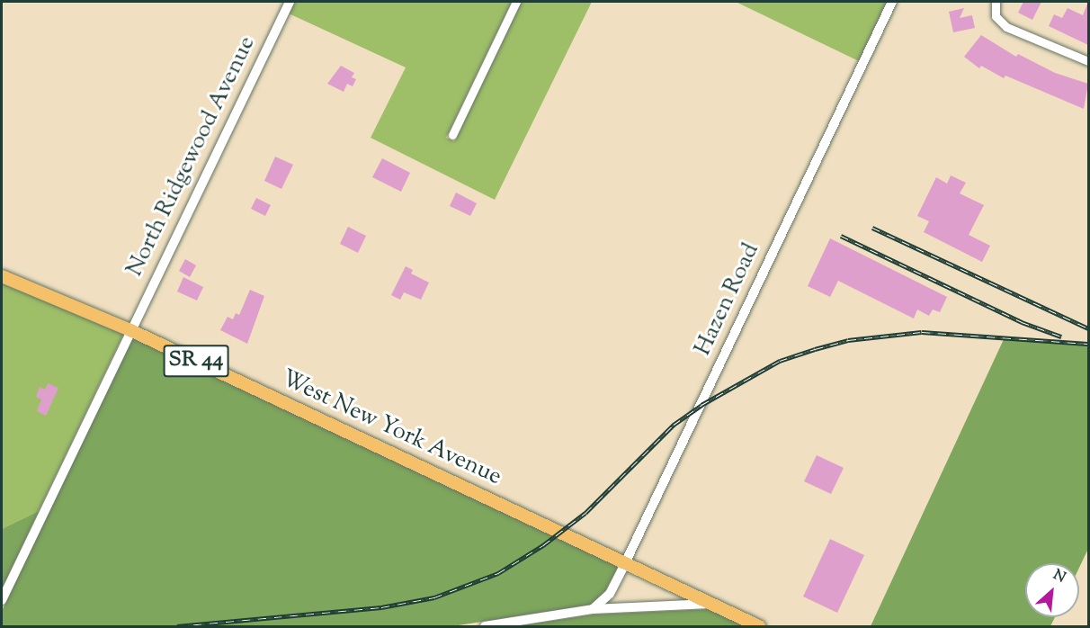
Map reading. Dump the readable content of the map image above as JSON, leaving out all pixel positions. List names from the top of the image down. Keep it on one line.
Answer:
{"streets":{"main road":["SR 44","West New York Avenue"],"street":["North Ridgewood Avenue","Hazen Road"]},"crossings":[["North Ridgewood Avenue","West New York Avenue"],["Hazen Road","West New York Avenue"]],"north":"top right"}
